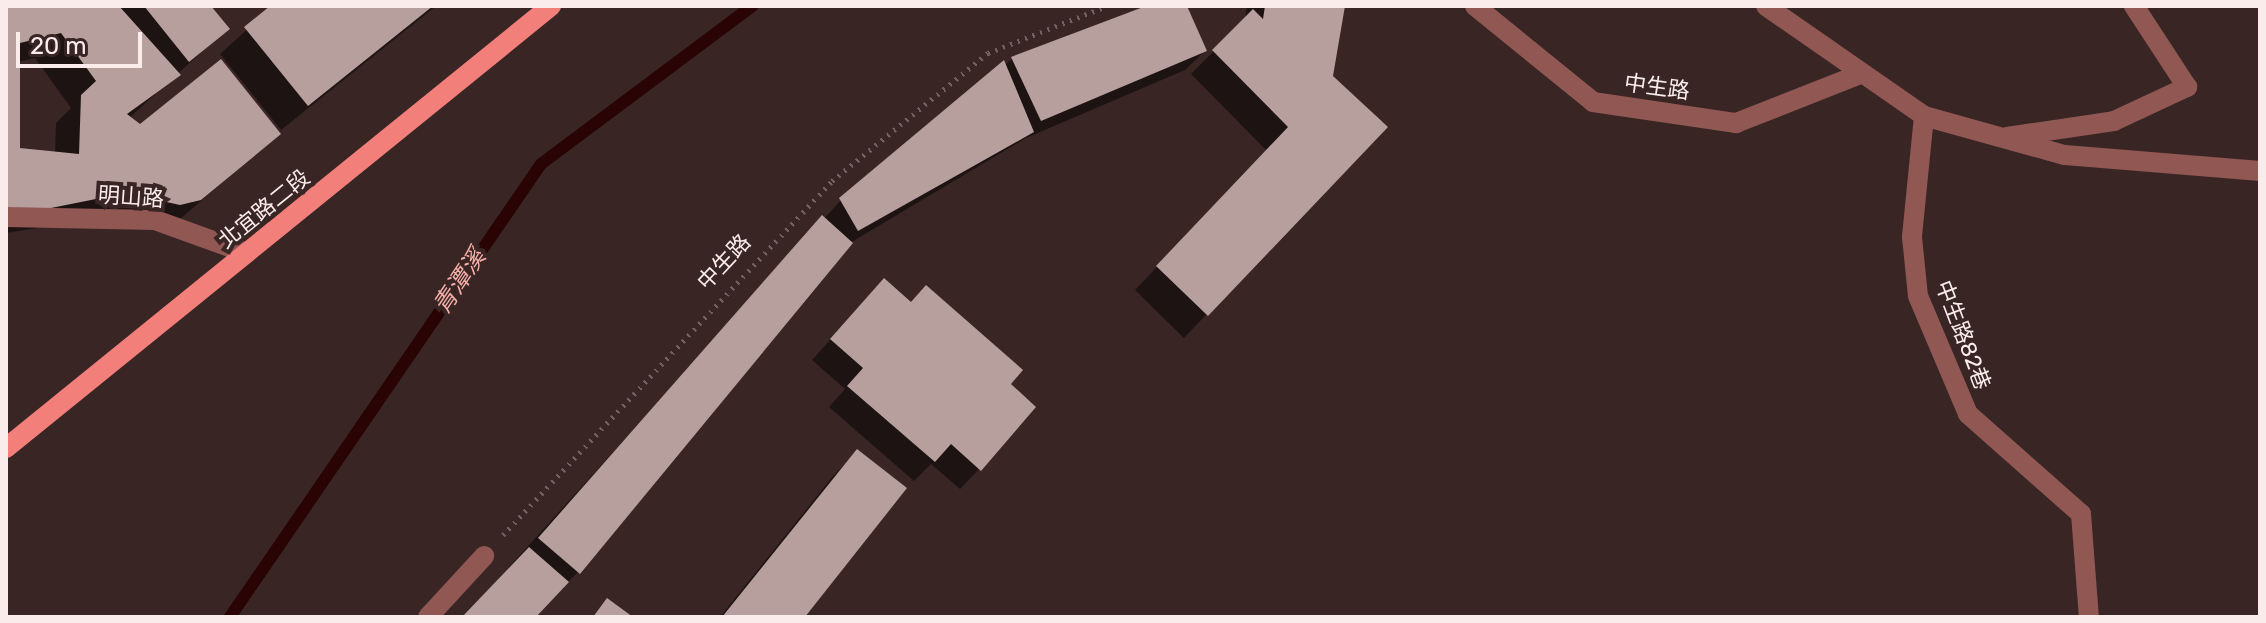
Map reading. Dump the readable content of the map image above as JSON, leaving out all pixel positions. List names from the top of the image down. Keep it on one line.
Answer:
{"streets":{"main road":["北宜路二段"],"street":["中生路","明山路","中生路82巷"]},"crossings":[["明山路","北宜路二段"]],"water":["青潭溪"],"scale_bar":"20 m"}
